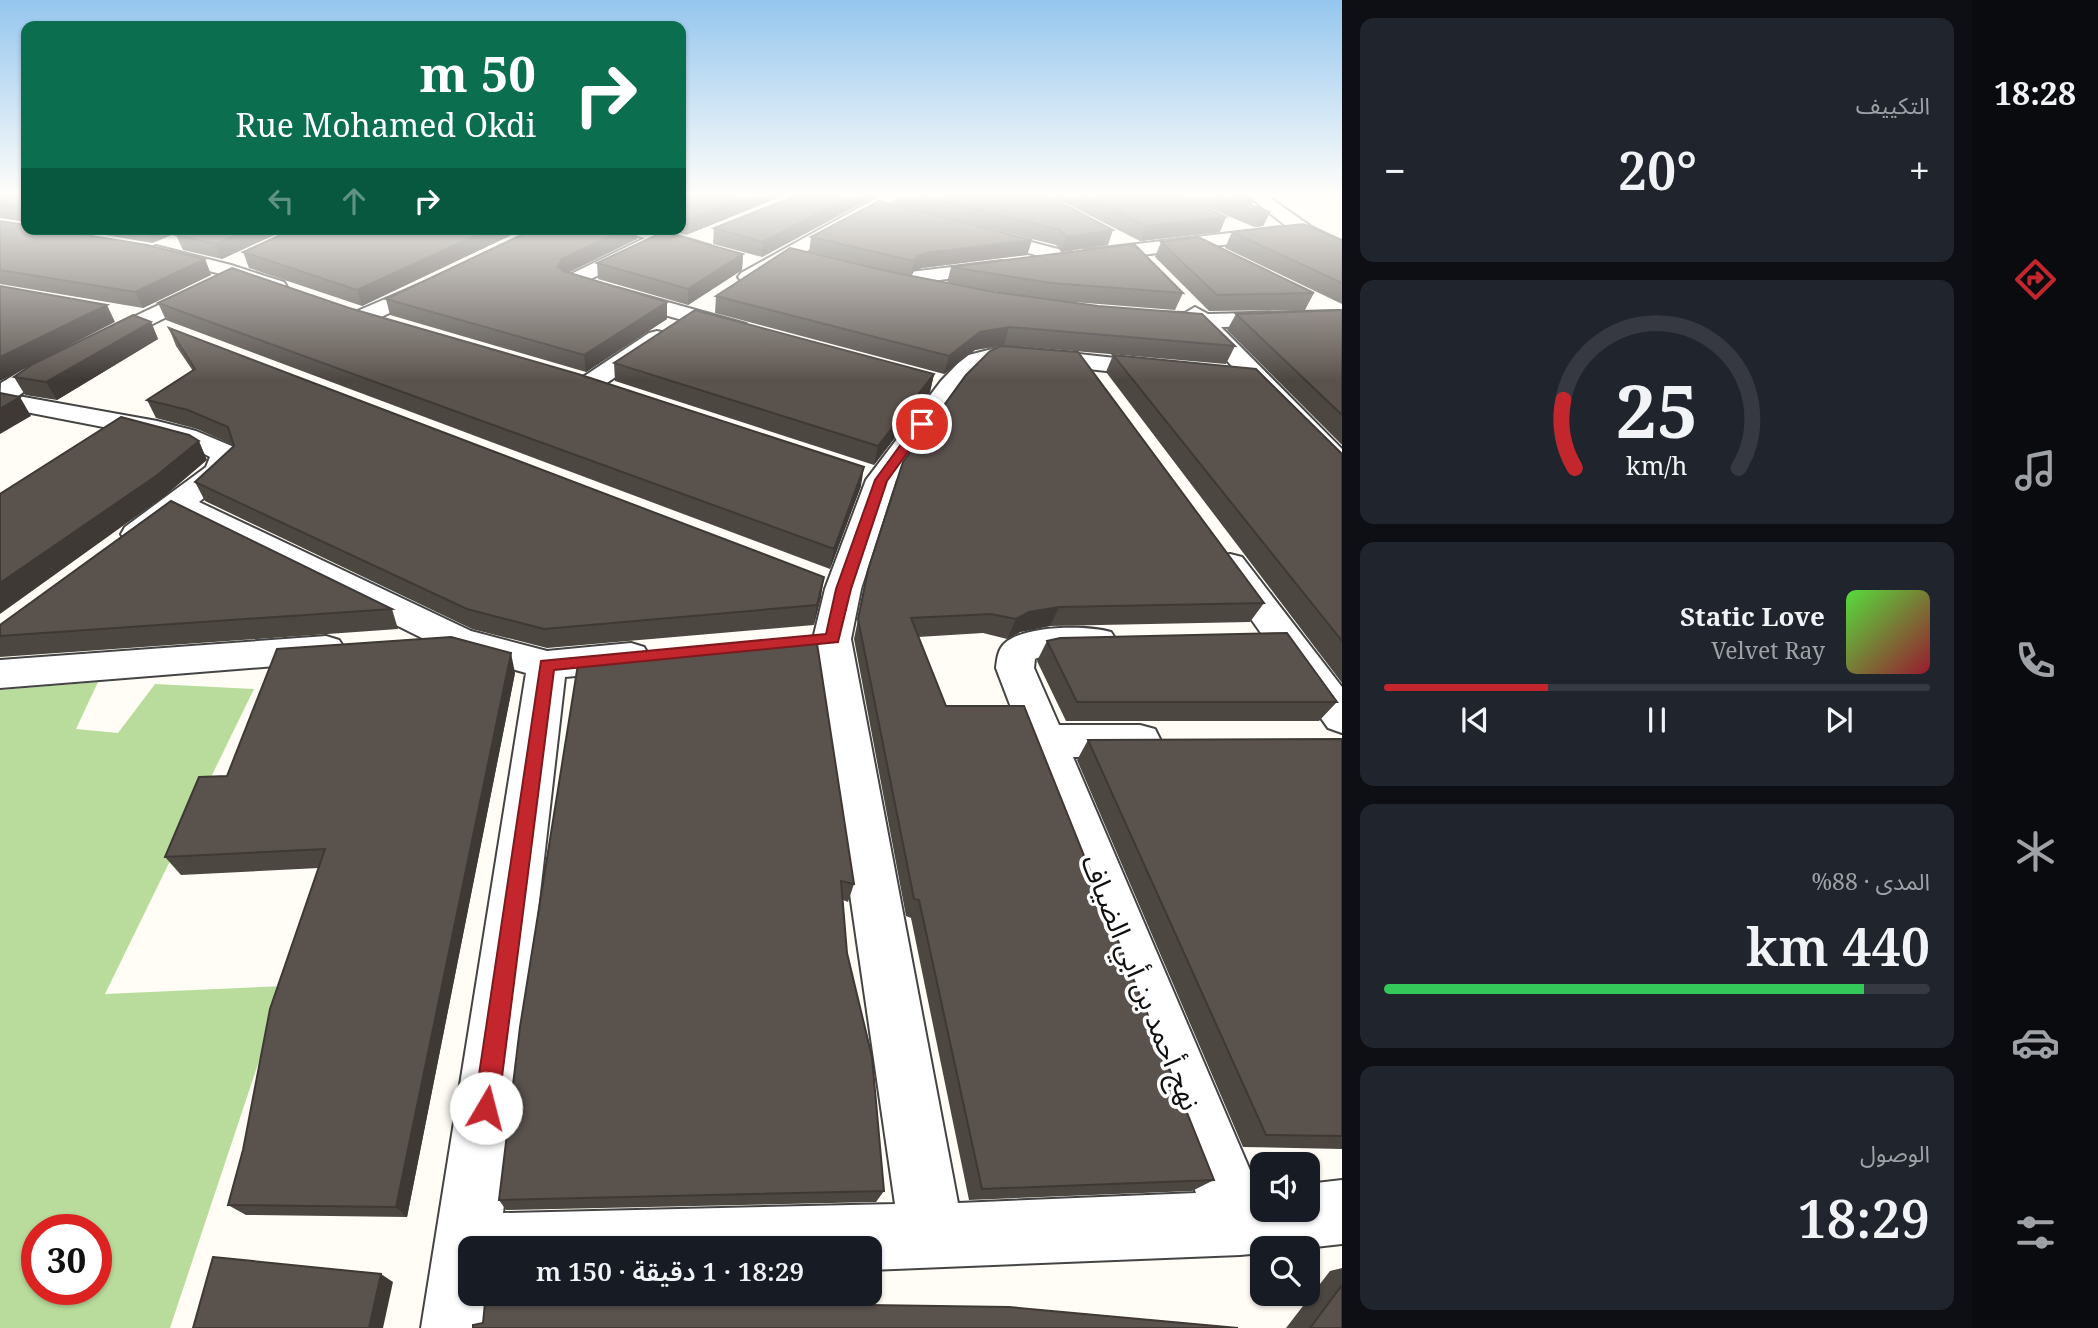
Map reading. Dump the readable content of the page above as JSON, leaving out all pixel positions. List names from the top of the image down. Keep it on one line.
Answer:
{"streets":{"street":["نهج أحمد بن أبي الضياف"]},"page":{"tabs":"18:28","tile":["التكييف",["المدى · 88%","440 km"],["الوصول","18:29"]],"turn":["50 m","Rue Mohamed Okdi"],"heat":["−","20°","+"],"song":["Static Love","Velvet Ray"],"limit":"30","trip":"18:29 · 1 دقيقة · 150 m","gauge":["25","km/h"]}}
